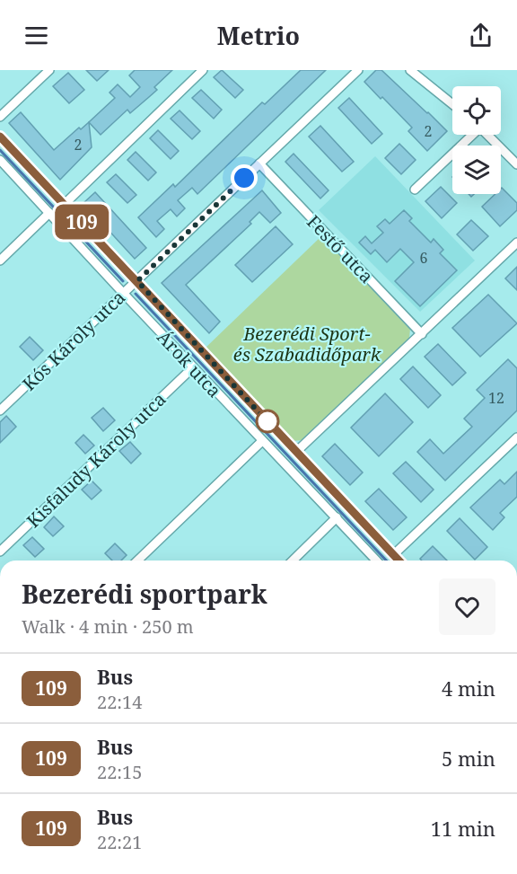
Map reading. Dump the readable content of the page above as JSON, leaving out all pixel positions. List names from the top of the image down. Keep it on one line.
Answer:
{"streets":{"street":["Festő utca","Kós Károly utca","Árok utca","Kisfaludy Károly utca"]},"crossings":[["Festő utca","Kós Károly utca"],["Kós Károly utca","Árok utca"],["Árok utca","Kisfaludy Károly utca"]],"parks":["Bezerédi Sport- és Szabadidőpark"],"lines":["bus line 109"],"house_numbers":["2","2","6","12"],"page":{"header":"Metrio","on_map":"109","heading":["Bezerédi sportpark","Walk · 4 min · 250 m"],"list":[{"mark":"109","name":"Bus","note":"22:14","value":"4 min"},{"mark":"109","name":"Bus","note":"22:15","value":"5 min"},{"mark":"109","name":"Bus","note":"22:21","value":"11 min"}]}}
